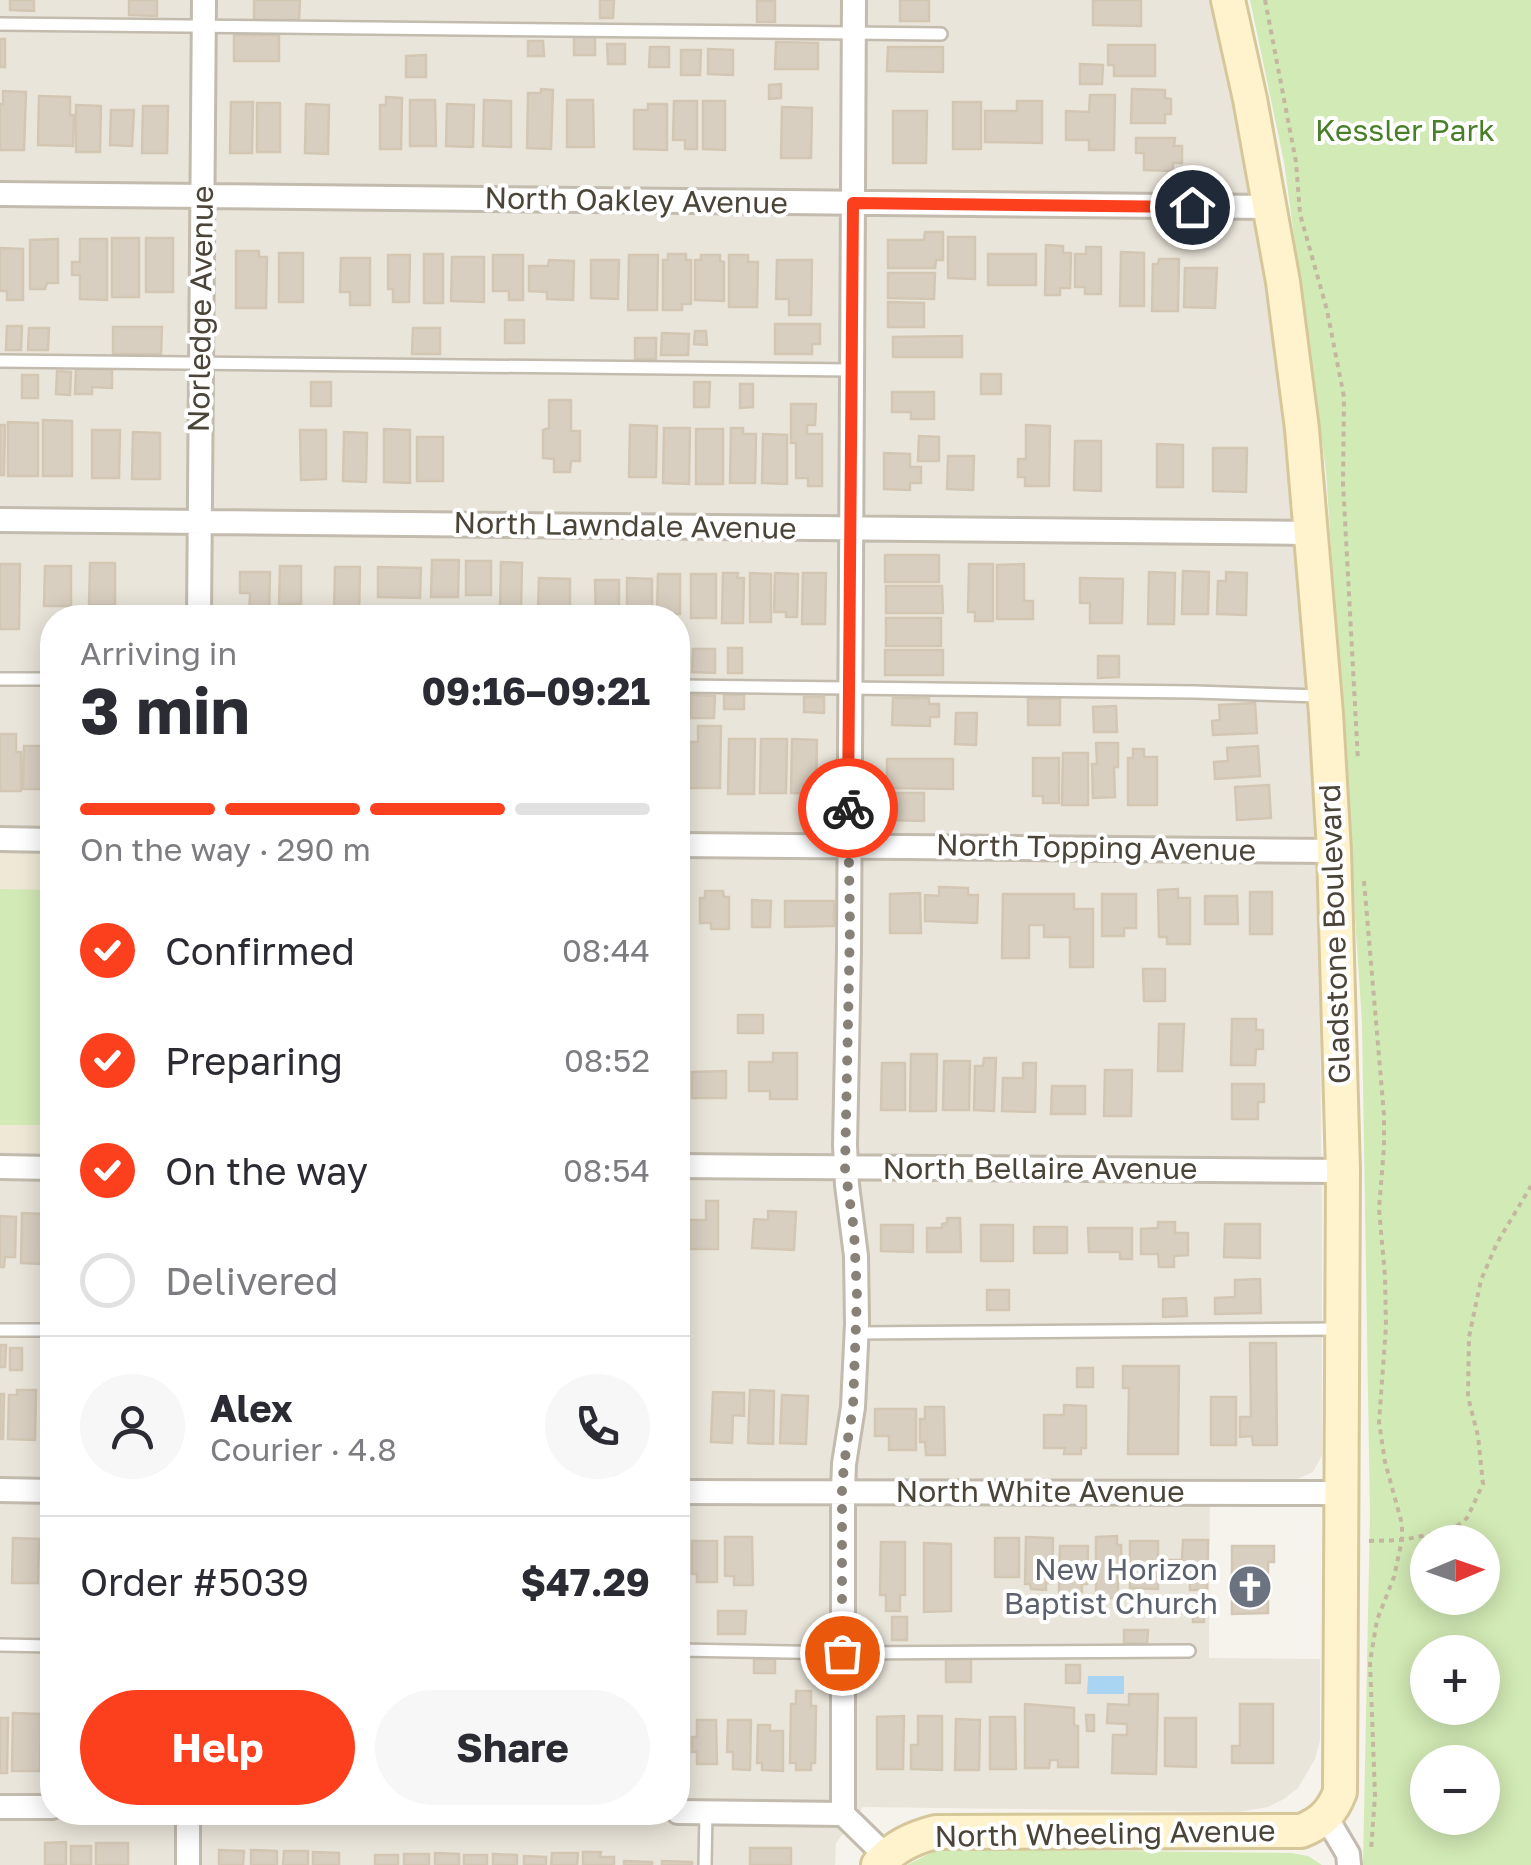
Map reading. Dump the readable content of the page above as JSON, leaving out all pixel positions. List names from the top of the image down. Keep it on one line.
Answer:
{"streets":{"street":["North Oakley Avenue","Norledge Avenue","North Lawndale Avenue","North Topping Avenue","Gladstone Boulevard","North Bellaire Avenue","North White Avenue","North Wheeling Avenue"]},"crossings":[["North Oakley Avenue","Norledge Avenue"],["North Oakley Avenue","Gladstone Boulevard"],["Norledge Avenue","North Lawndale Avenue"],["North Lawndale Avenue","Gladstone Boulevard"],["North Topping Avenue","Gladstone Boulevard"],["Gladstone Boulevard","North Bellaire Avenue"],["Gladstone Boulevard","North White Avenue"],["Gladstone Boulevard","North Wheeling Avenue"]],"parks":["Kessler Park"],"places":{"church":["New Horizon Baptist Church"]},"north":"right","page":{"heading":["3 min","Arriving in","09:16–09:21"],"panel":["Alex","Courier · 4.8","Order #5039","$47.29"],"bar":"On the way · 290 m","list":[["Confirmed","08:44"],["Preparing","08:52"],["On the way","08:54"],"Delivered"],"map_buttons":["+","−"],"buttons":["Help","Share"]}}
